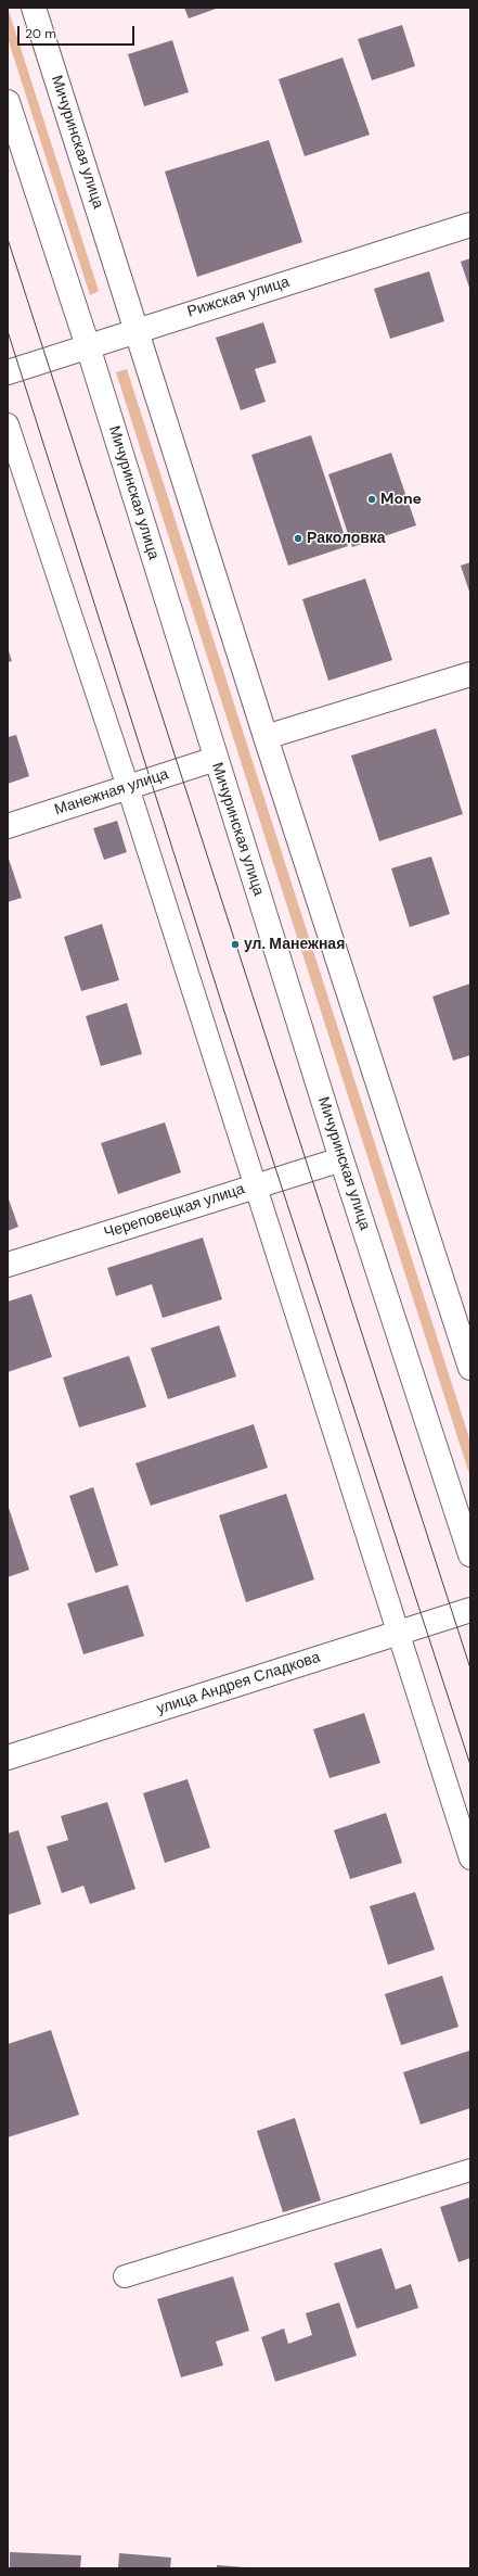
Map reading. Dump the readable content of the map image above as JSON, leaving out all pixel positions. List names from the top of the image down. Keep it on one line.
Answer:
{"streets":{"main road":["Мичуринская улица","Рижская улица","Манежная улица","Череповецкая улица","улица Андрея Сладкова"]},"crossings":[["Мичуринская улица","Рижская улица"],["Мичуринская улица","Манежная улица"],["Мичуринская улица","Череповецкая улица"]],"places":["Mone","Раколовка","ул. Манежная"],"scale_bar":"20 m"}
